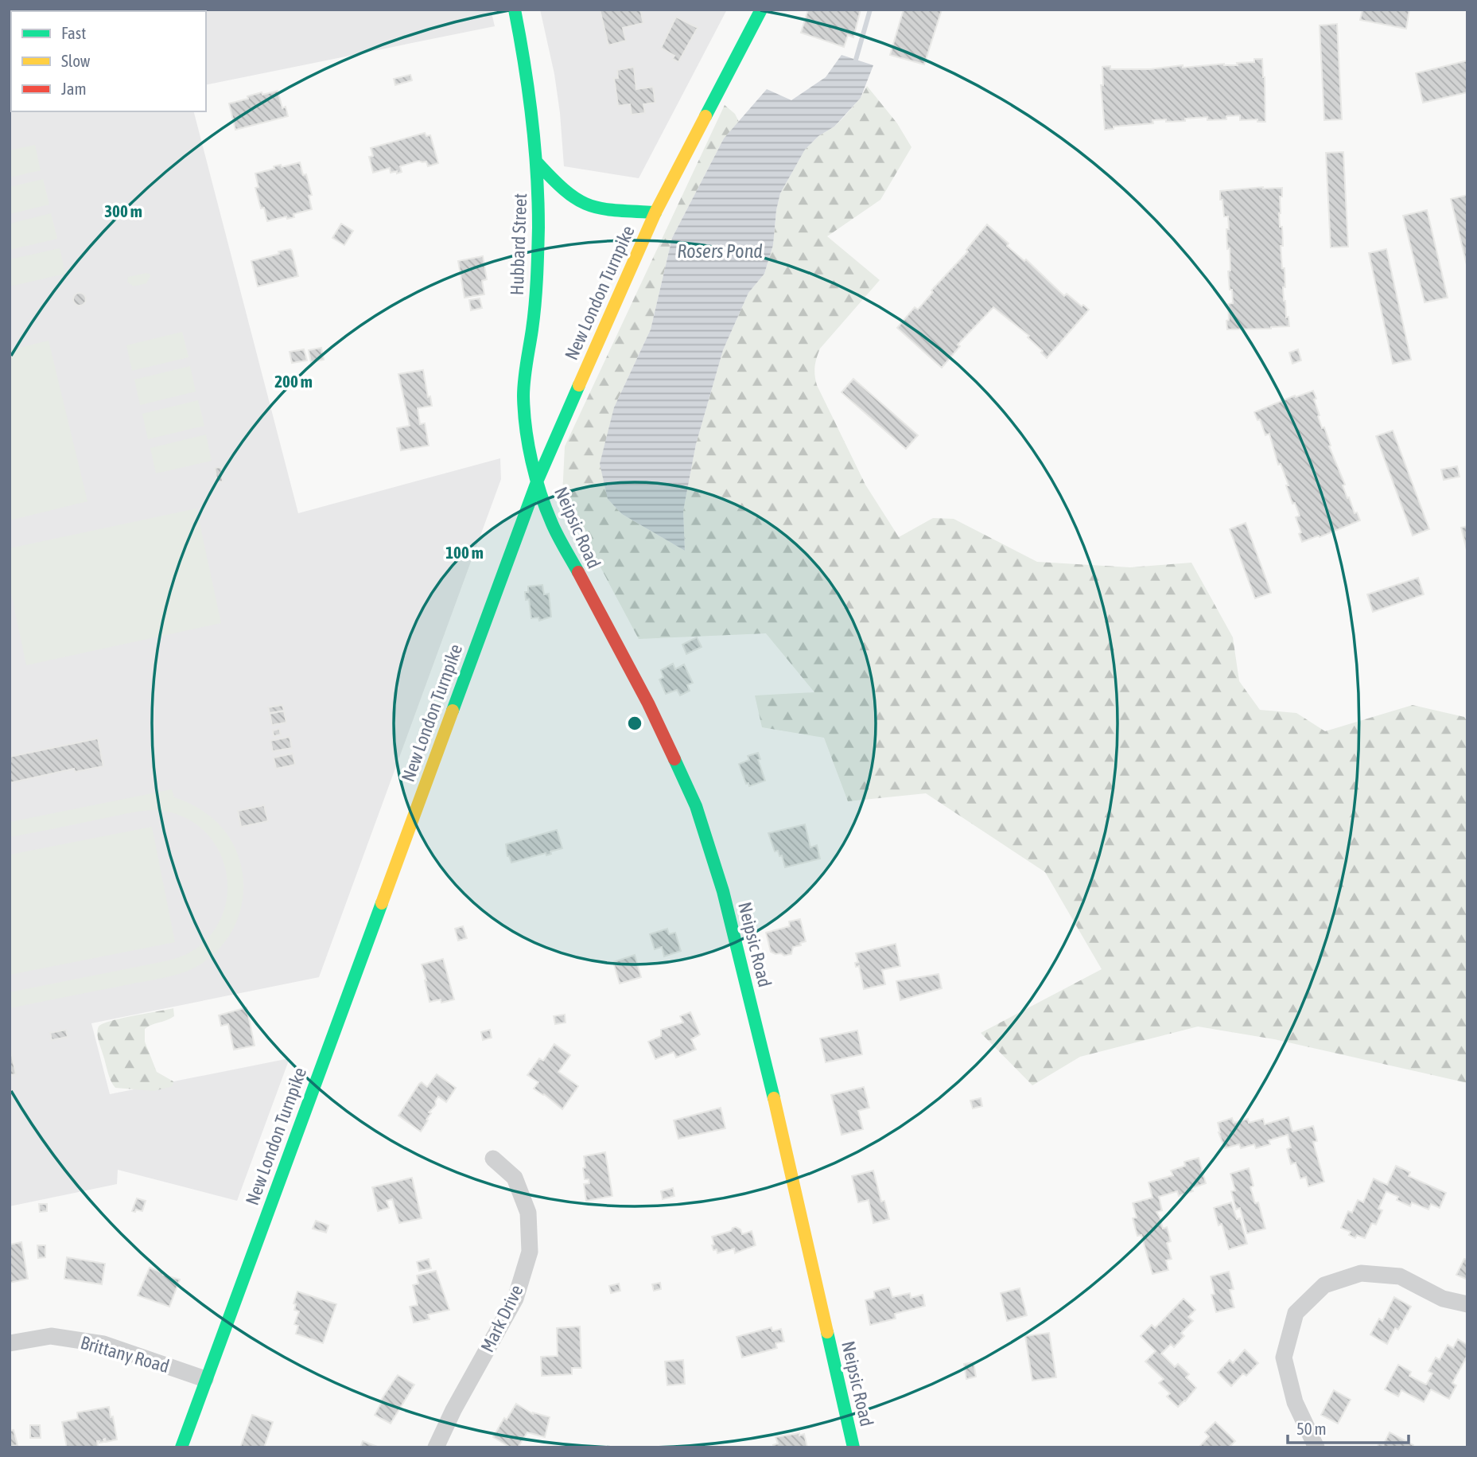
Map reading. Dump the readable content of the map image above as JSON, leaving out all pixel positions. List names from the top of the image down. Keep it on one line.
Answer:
{"streets":{"street":["Hubbard Street","New London Turnpike","Neipsic Road","Mark Drive","Brittany Road"]},"crossings":[["Hubbard Street","New London Turnpike"],["Hubbard Street","Neipsic Road"],["New London Turnpike","Neipsic Road"],["New London Turnpike","Brittany Road"]],"water":["Rosers Pond"],"legend":["Fast","Slow","Jam"],"scale_bar":"50 m","rings":["300 m","200 m","100 m"]}
